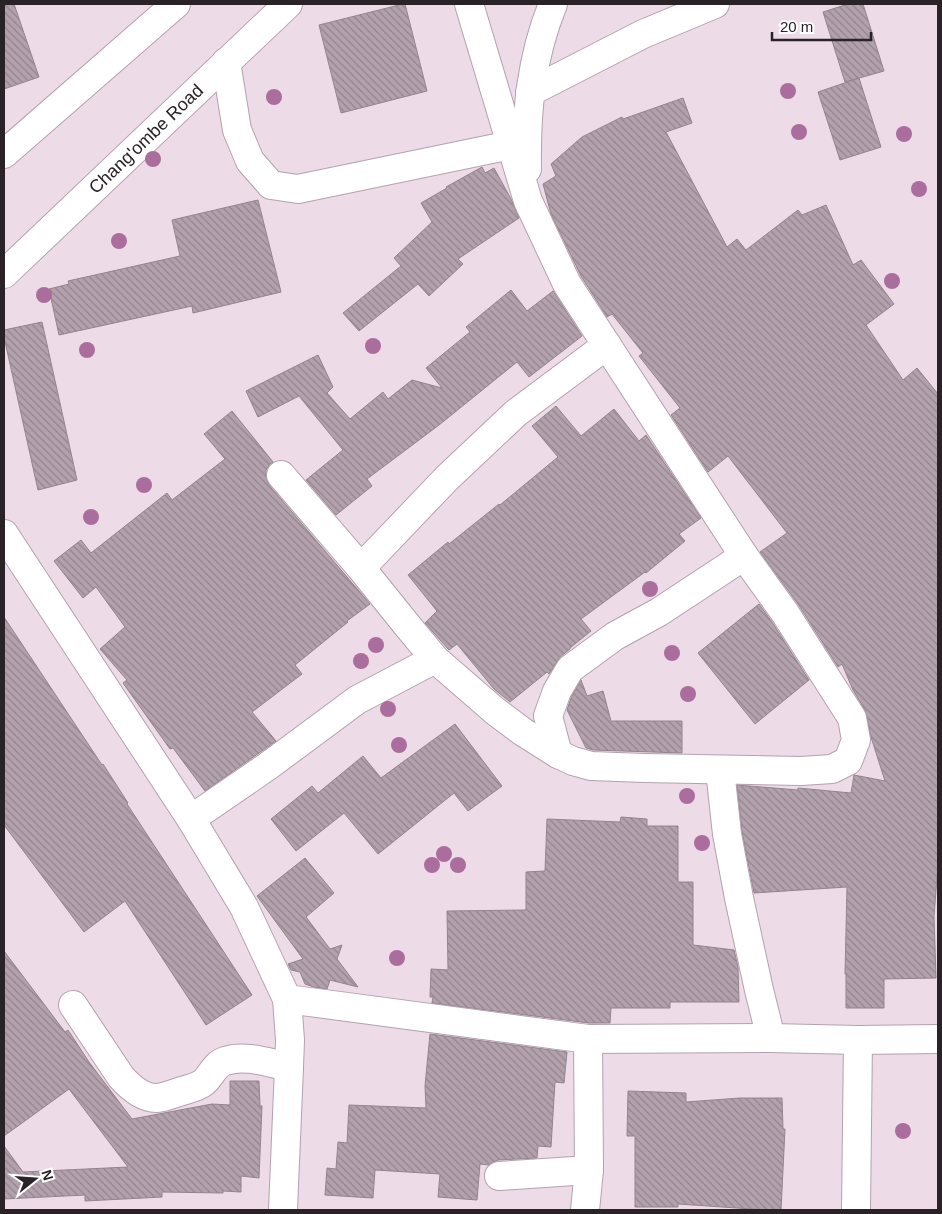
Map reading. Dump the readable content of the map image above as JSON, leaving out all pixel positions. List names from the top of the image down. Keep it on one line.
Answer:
{"streets":{"street":["Chang'ombe Road"]},"scale_bar":"20 m","north":"right"}
